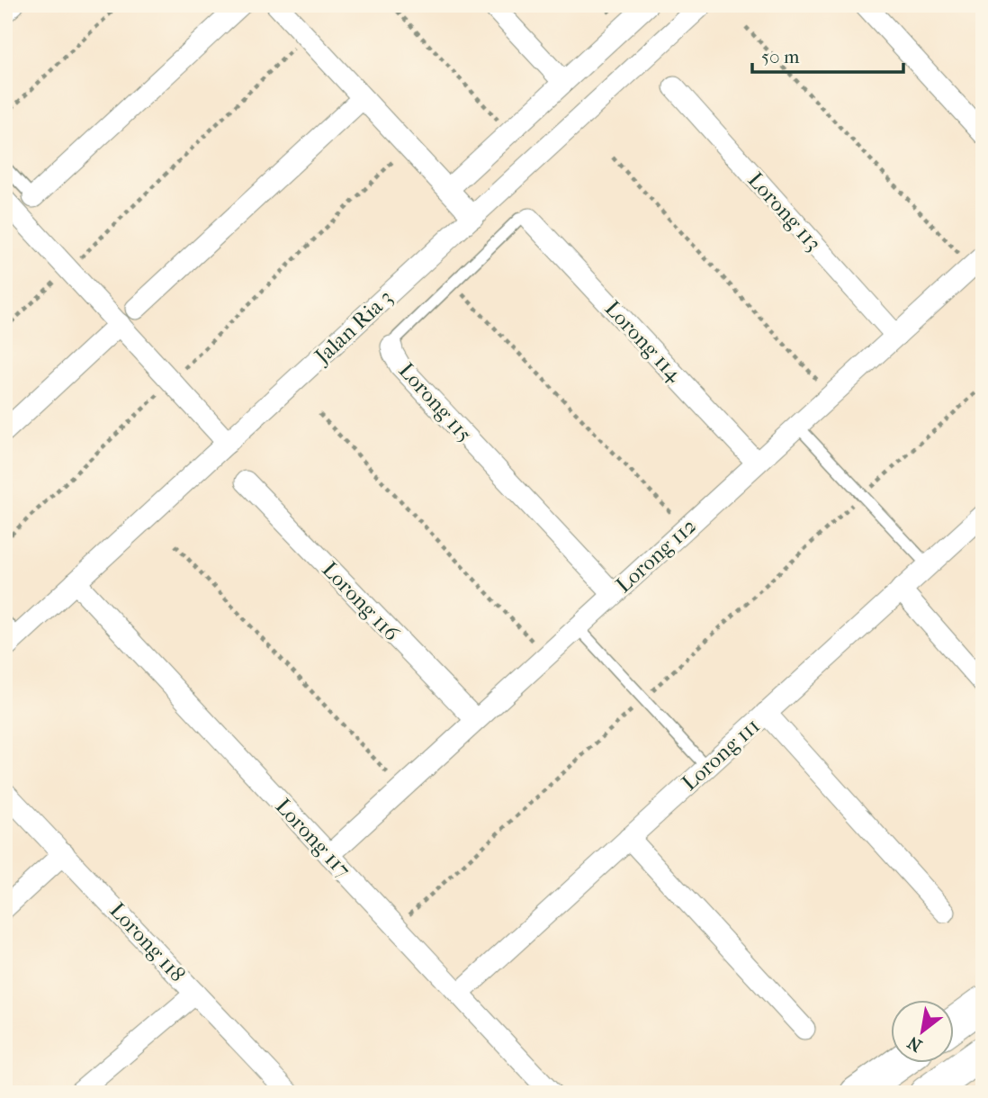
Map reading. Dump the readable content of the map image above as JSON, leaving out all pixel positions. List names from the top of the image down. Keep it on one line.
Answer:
{"streets":{"street":["Lorong 113","Jalan Ria 3","Lorong 114","Lorong 115","Lorong 112","Lorong 116","Lorong 111","Lorong 117","Lorong 118"]},"crossings":[["Lorong 113","Lorong 112"],["Jalan Ria 3","Lorong 117"],["Lorong 114","Lorong 115"],["Lorong 114","Lorong 112"],["Lorong 115","Lorong 112"],["Lorong 112","Lorong 116"],["Lorong 112","Lorong 117"],["Lorong 111","Lorong 117"]],"scale_bar":"50 m","north":"bottom left"}
